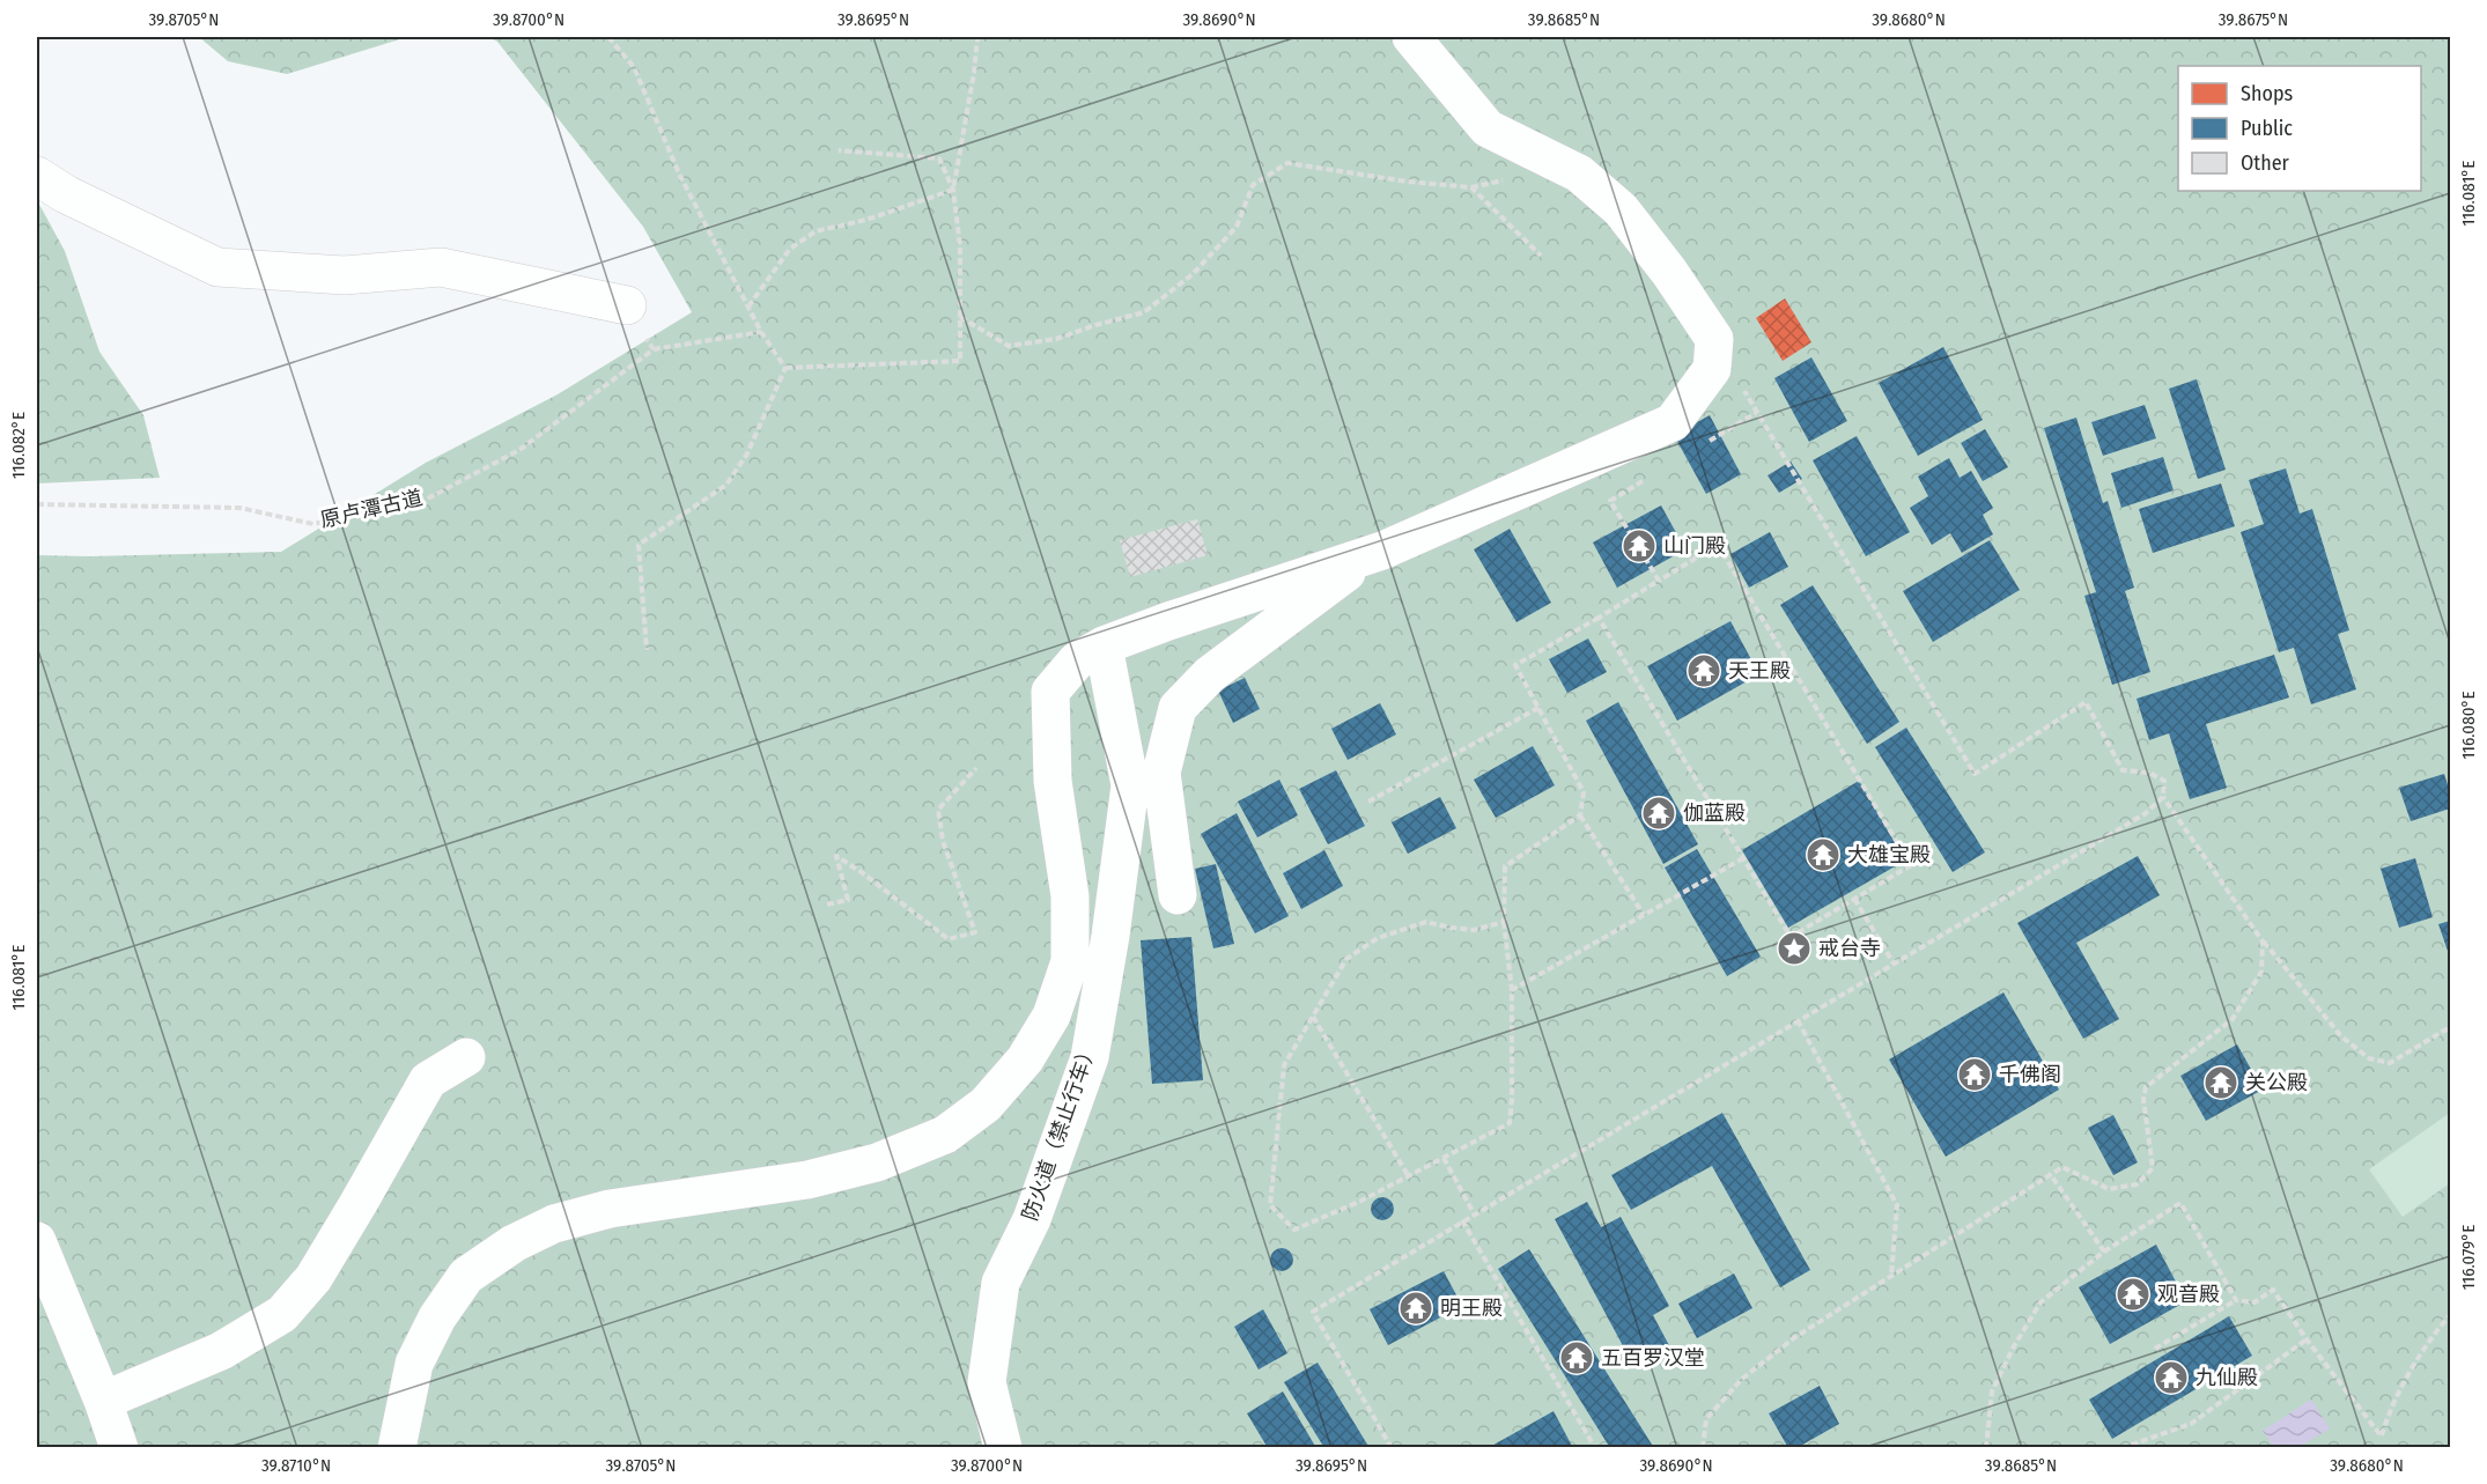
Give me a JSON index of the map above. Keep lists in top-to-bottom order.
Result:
{
  "streets": {
    "street": ["防火道（禁止行车）"],
    "path": ["原卢潭古道"]
  },
  "places": {
    "temple": [
      "山门殿",
      "天王殿",
      "伽蓝殿",
      "大雄宝殿",
      "千佛阁",
      "关公殿",
      "观音殿",
      "明王殿",
      "五百罗汉堂",
      "九仙殿"
    ],
    "place": ["戒台寺"]
  },
  "legend": ["Shops", "Public", "Other"],
  "coordinates": [
    "39.8705°N",
    "39.8700°N",
    "39.8695°N",
    "39.8690°N",
    "39.8685°N",
    "39.8680°N",
    "39.8675°N",
    "116.081°E",
    "116.082°E",
    "116.080°E",
    "116.079°E",
    "39.8710°N"
  ]
}
